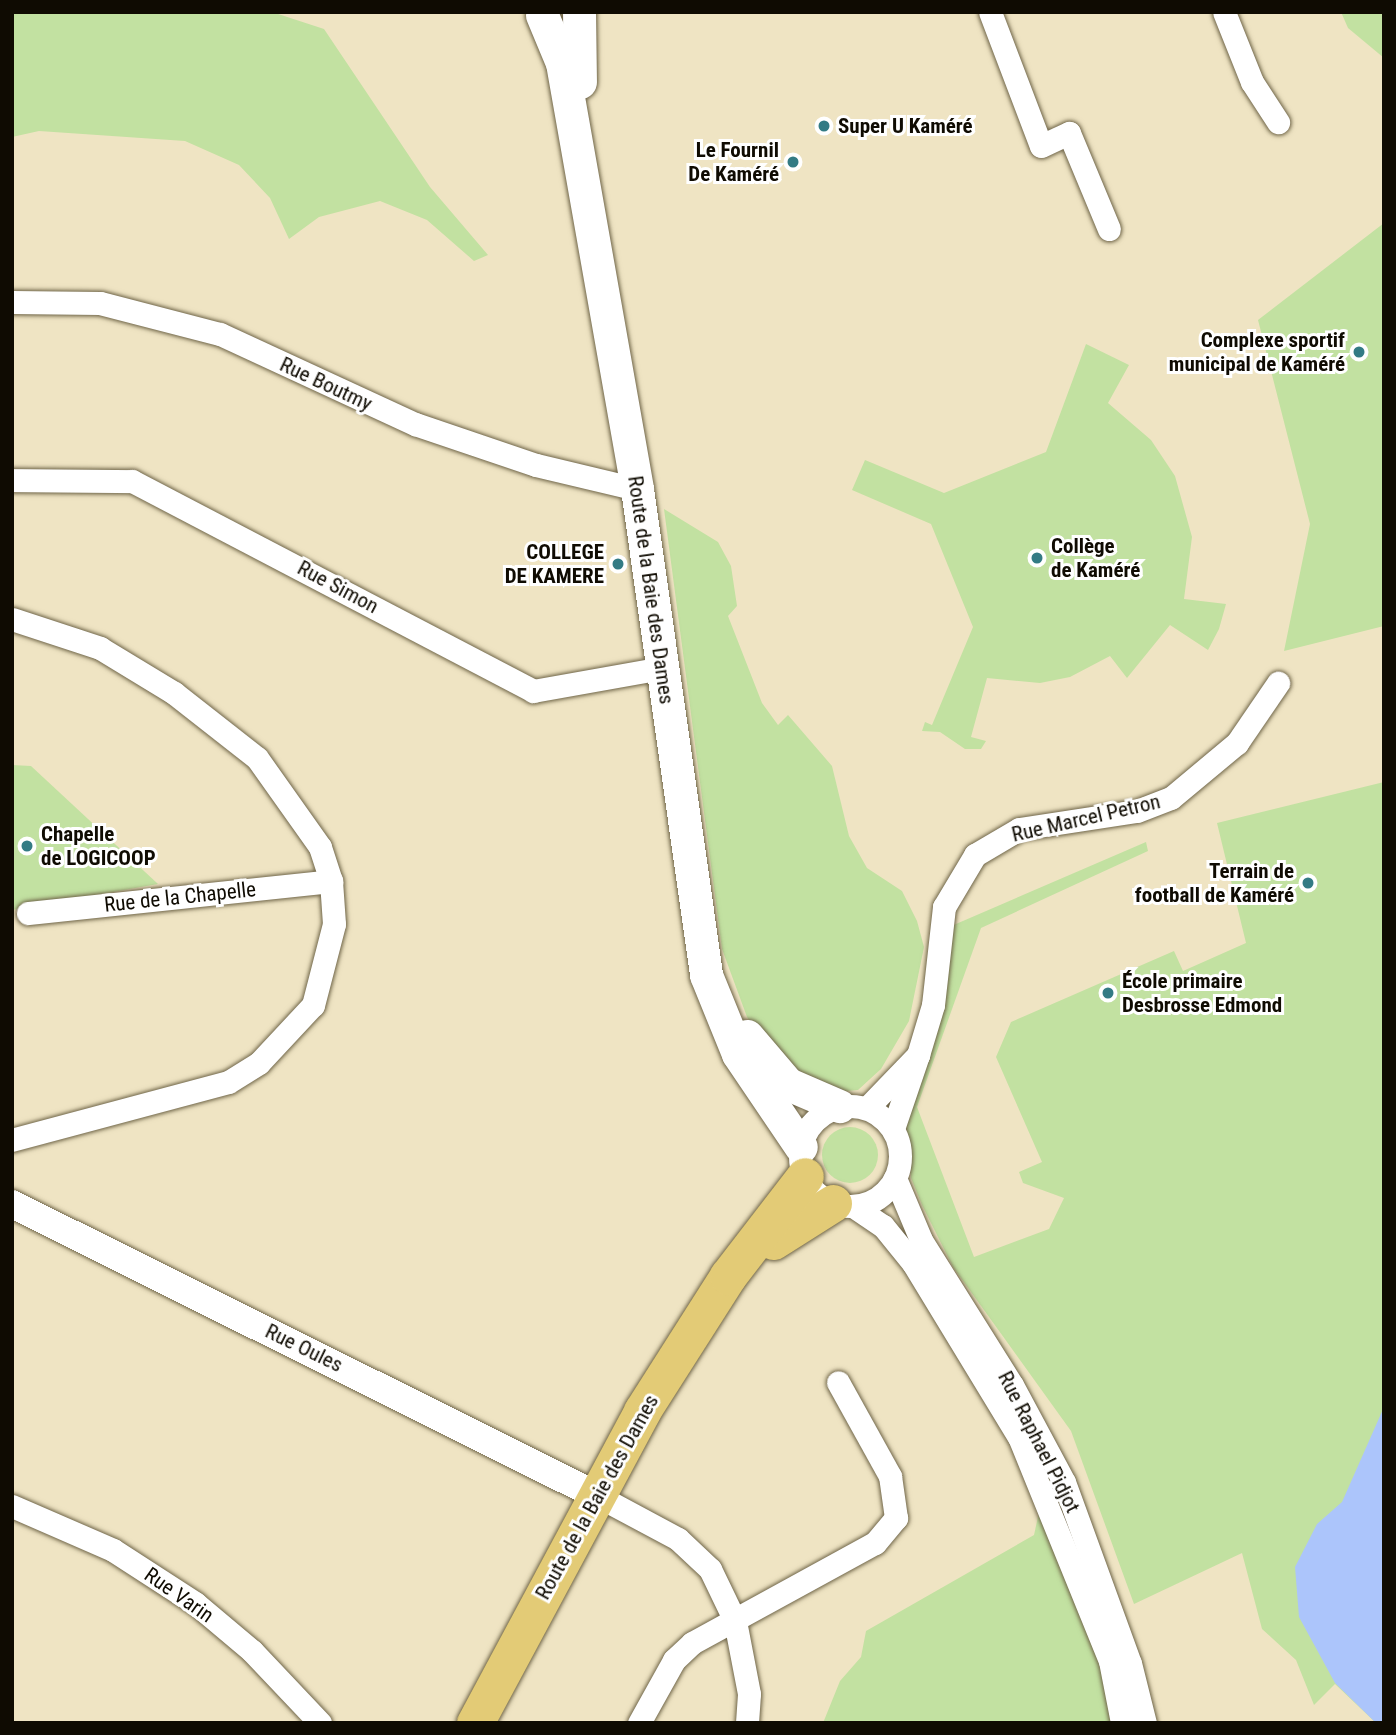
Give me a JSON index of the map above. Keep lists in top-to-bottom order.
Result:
{
  "streets": {
    "main road": ["Route de la Baie des Dames"],
    "street": [
      "Rue Boutmy",
      "Rue Simon",
      "Rue Marcel Petron",
      "Rue de la Chapelle",
      "Rue Oules",
      "Rue Raphael Pidjot",
      "Rue Varin"
    ]
  },
  "crossings": [
    ["Rue Boutmy", "Route de la Baie des Dames"],
    ["Rue Simon", "Route de la Baie des Dames"],
    ["Route de la Baie des Dames", "Rue Marcel Petron"],
    ["Route de la Baie des Dames", "Rue Oules"],
    ["Route de la Baie des Dames", "Rue Raphael Pidjot"],
    ["Rue Marcel Petron", "Rue Raphael Pidjot"]
  ],
  "places": [
    "Super U Kaméré",
    "Le Fournil De Kaméré",
    "Complexe sportif municipal de Kaméré",
    "Collège de Kaméré",
    "COLLEGE DE KAMERE",
    "Chapelle de LOGICOOP",
    "Terrain de football de Kaméré",
    "École primaire Desbrosse Edmond"
  ]
}
